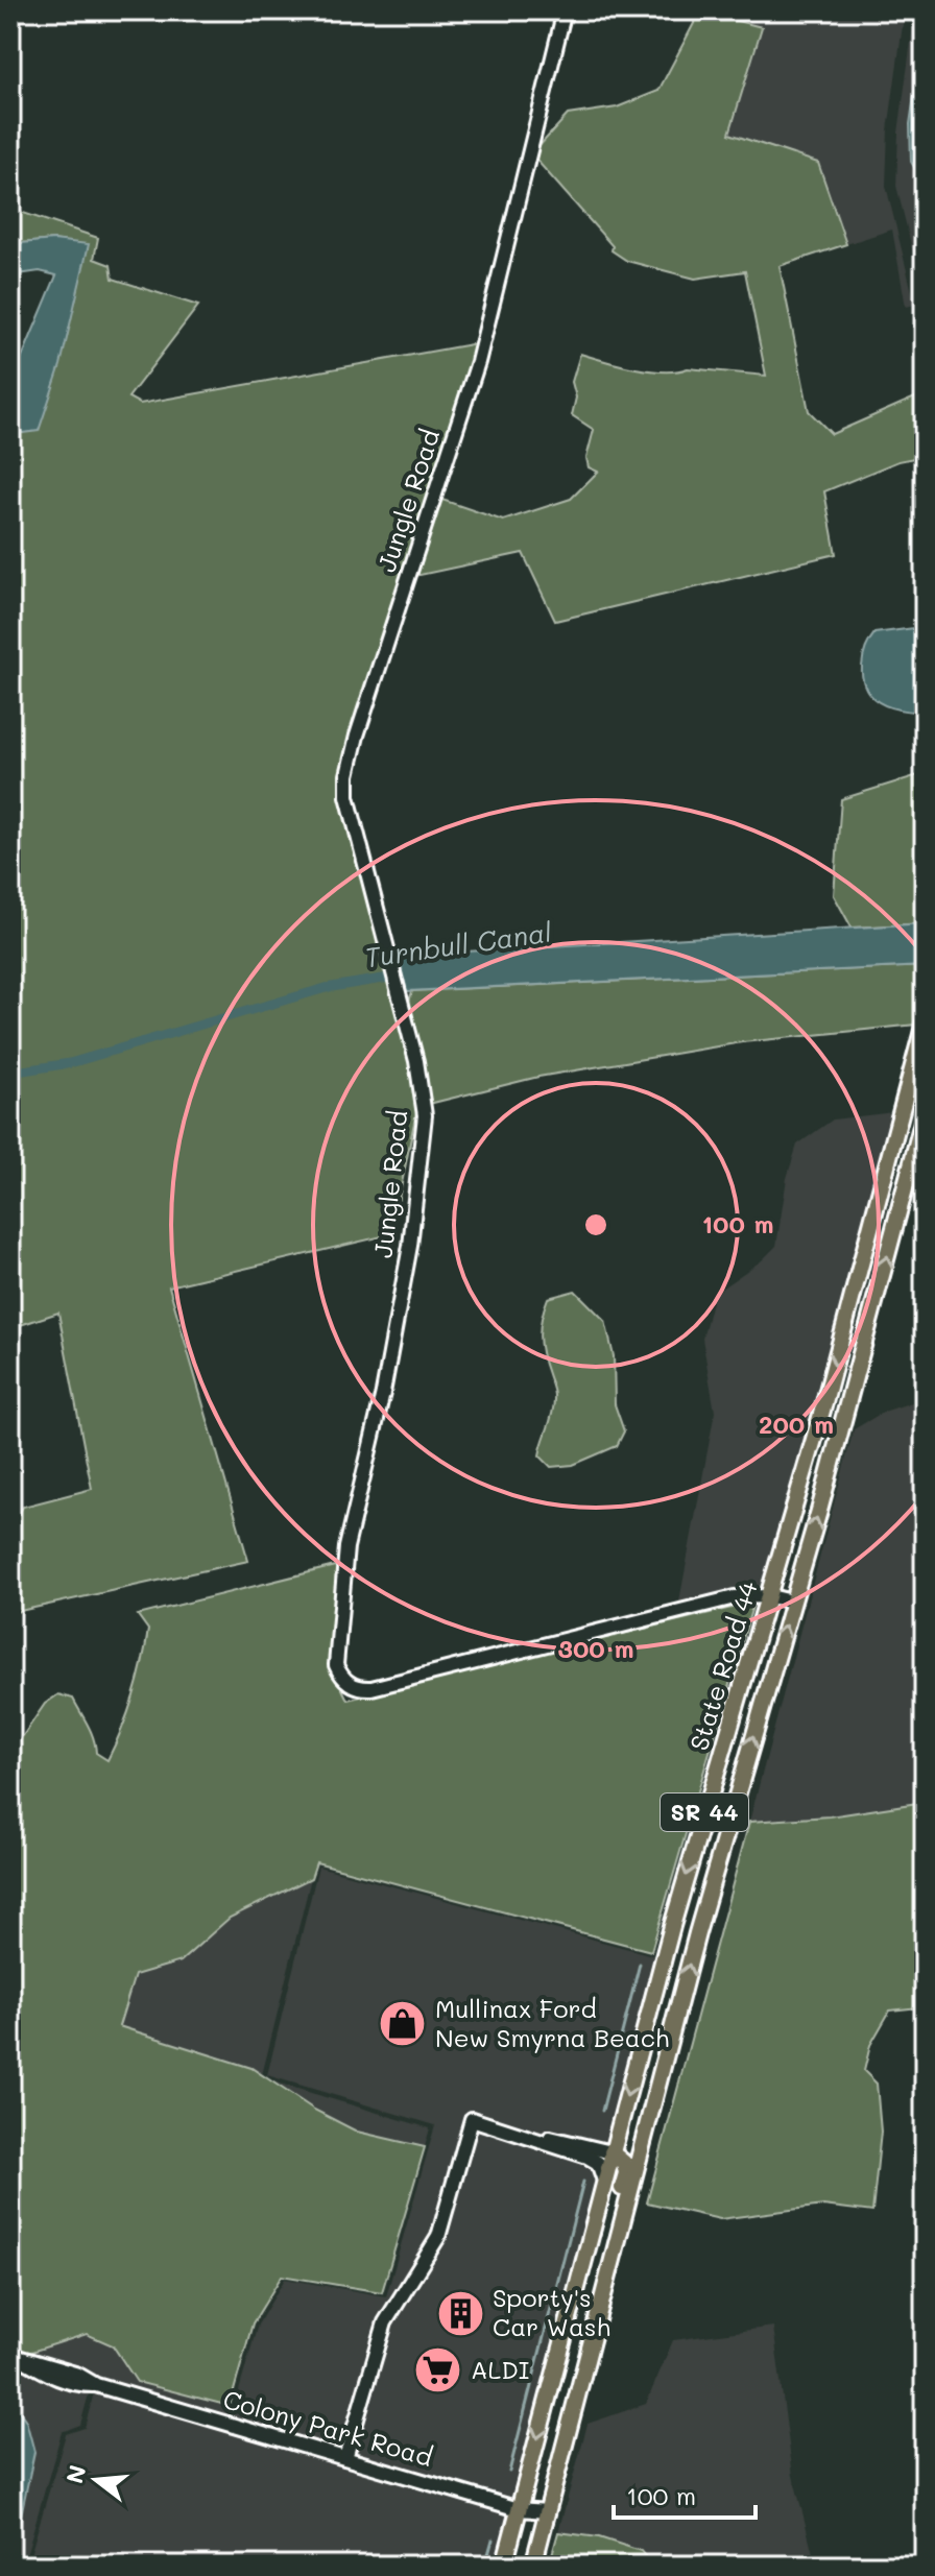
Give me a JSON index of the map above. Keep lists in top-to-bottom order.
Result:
{
  "streets": {
    "main road": ["State Road 44", "SR 44"],
    "street": ["Jungle Road", "Colony Park Road"]
  },
  "crossings": [
    ["Jungle Road", "State Road 44"],
    ["State Road 44", "Colony Park Road"]
  ],
  "water": ["Turnbull Canal"],
  "places": {
    "shop": ["Mullinax Ford New Smyrna Beach"],
    "building": ["Sporty's Car Wash"],
    "supermarket": ["ALDI"]
  },
  "scale_bar": "100 m",
  "north": "left",
  "rings": ["100 m", "200 m", "300 m"]
}
